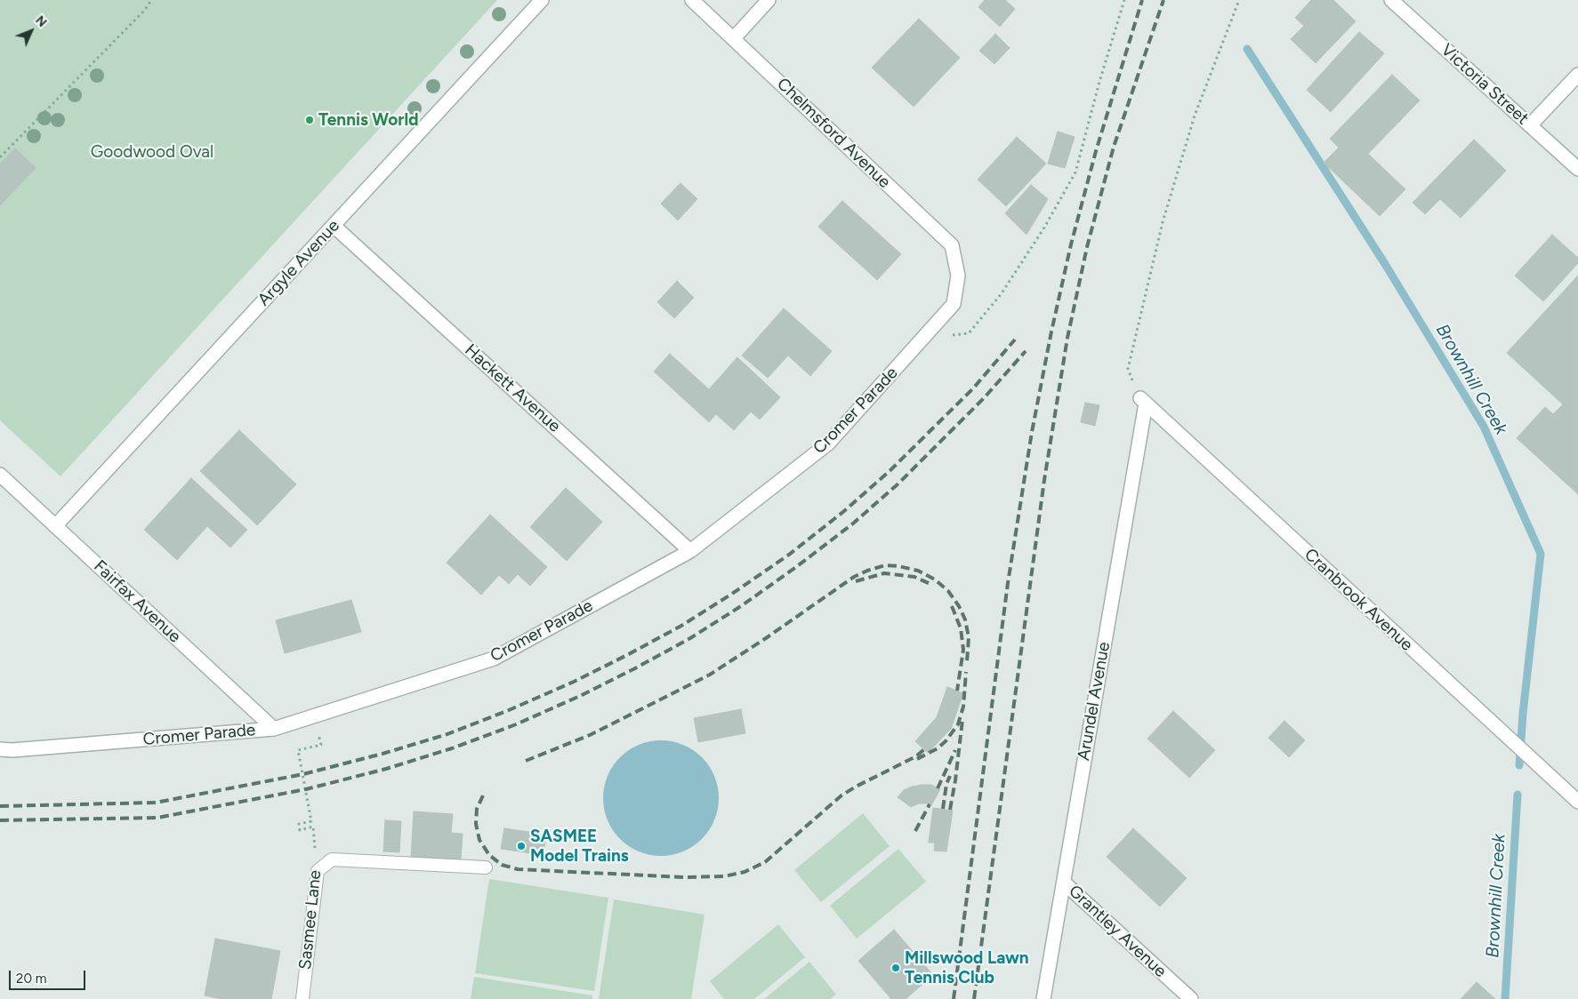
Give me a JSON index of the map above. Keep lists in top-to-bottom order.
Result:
{
  "streets": {
    "street": [
      "Victoria Street",
      "Chelmsford Avenue",
      "Argyle Avenue",
      "Hackett Avenue",
      "Cromer Parade",
      "Cranbrook Avenue",
      "Fairfax Avenue",
      "Arundel Avenue",
      "Grantley Avenue"
    ],
    "lane": ["Sasmee Lane"]
  },
  "crossings": [
    ["Chelmsford Avenue", "Cromer Parade"],
    ["Argyle Avenue", "Hackett Avenue"],
    ["Argyle Avenue", "Fairfax Avenue"],
    ["Hackett Avenue", "Cromer Parade"],
    ["Cromer Parade", "Fairfax Avenue"],
    ["Cromer Parade", "Sasmee Lane"],
    ["Cranbrook Avenue", "Arundel Avenue"],
    ["Arundel Avenue", "Grantley Avenue"]
  ],
  "water": ["Brownhill Creek"],
  "parks": ["Goodwood Oval"],
  "places": ["Tennis World", "SASMEE Model Trains", "Millswood Lawn Tennis Club"],
  "scale_bar": "20 m",
  "north": "top right"
}
